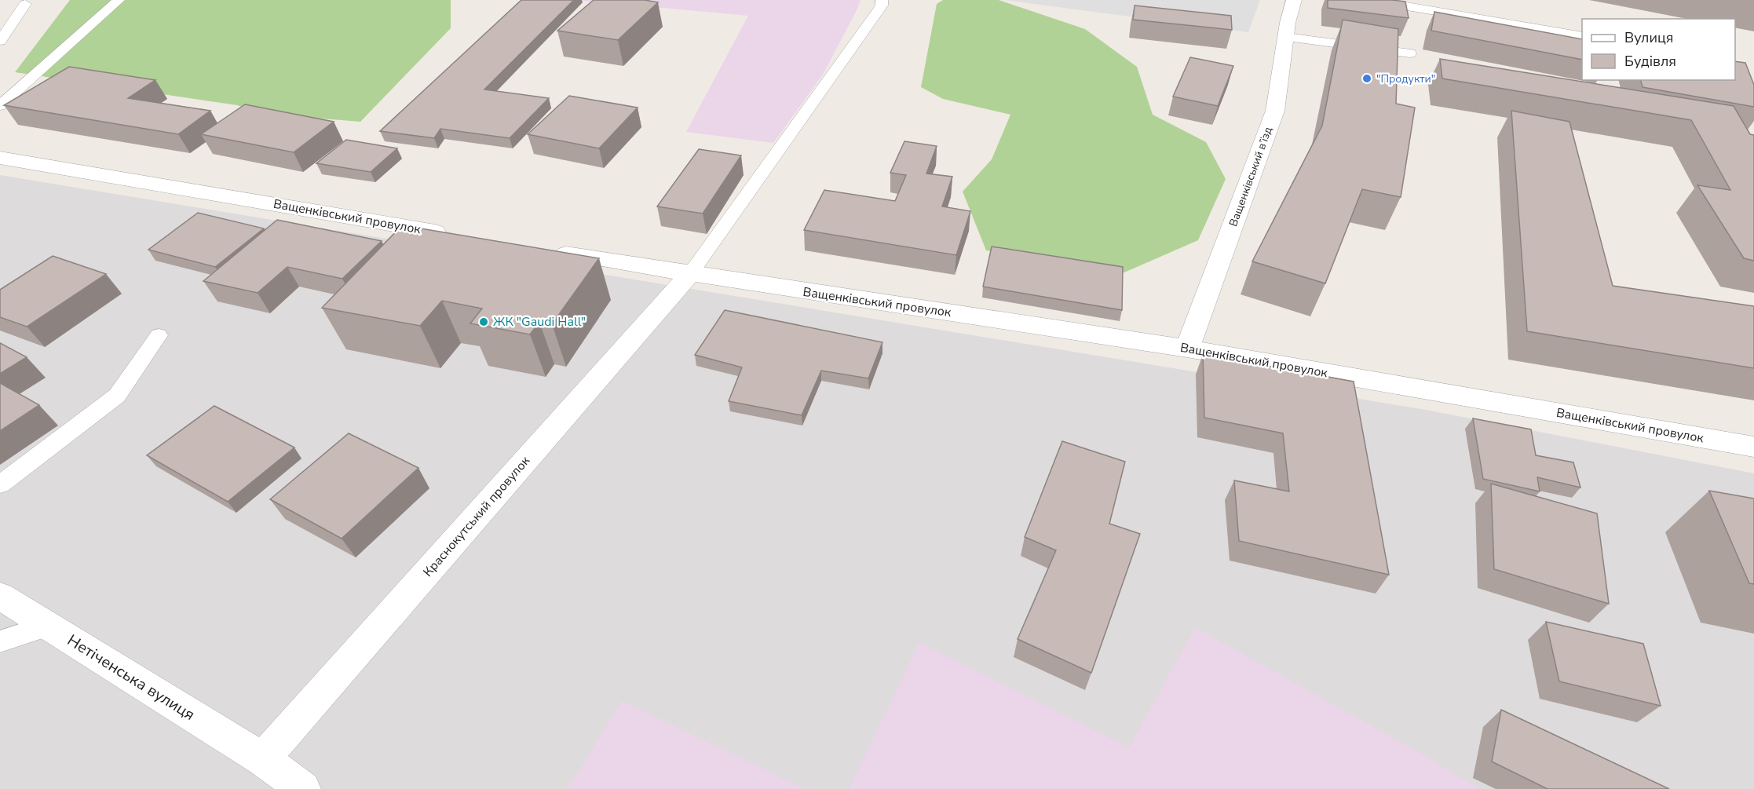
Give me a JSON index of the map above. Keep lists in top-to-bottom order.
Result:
{
  "streets": {
    "street": [
      "Ващенківський в’їзд",
      "Ващенківський провулок",
      "Краснокутський провулок",
      "Нетіченська вулиця"
    ]
  },
  "crossings": [
    ["Ващенківський в’їзд", "Ващенківський провулок"],
    ["Ващенківський провулок", "Краснокутський провулок"],
    ["Краснокутський провулок", "Нетіченська вулиця"]
  ],
  "places": ["\"Продукти\"", "ЖК \"Gaudi Hall\""],
  "legend": ["Вулиця", "Будівля"]
}
